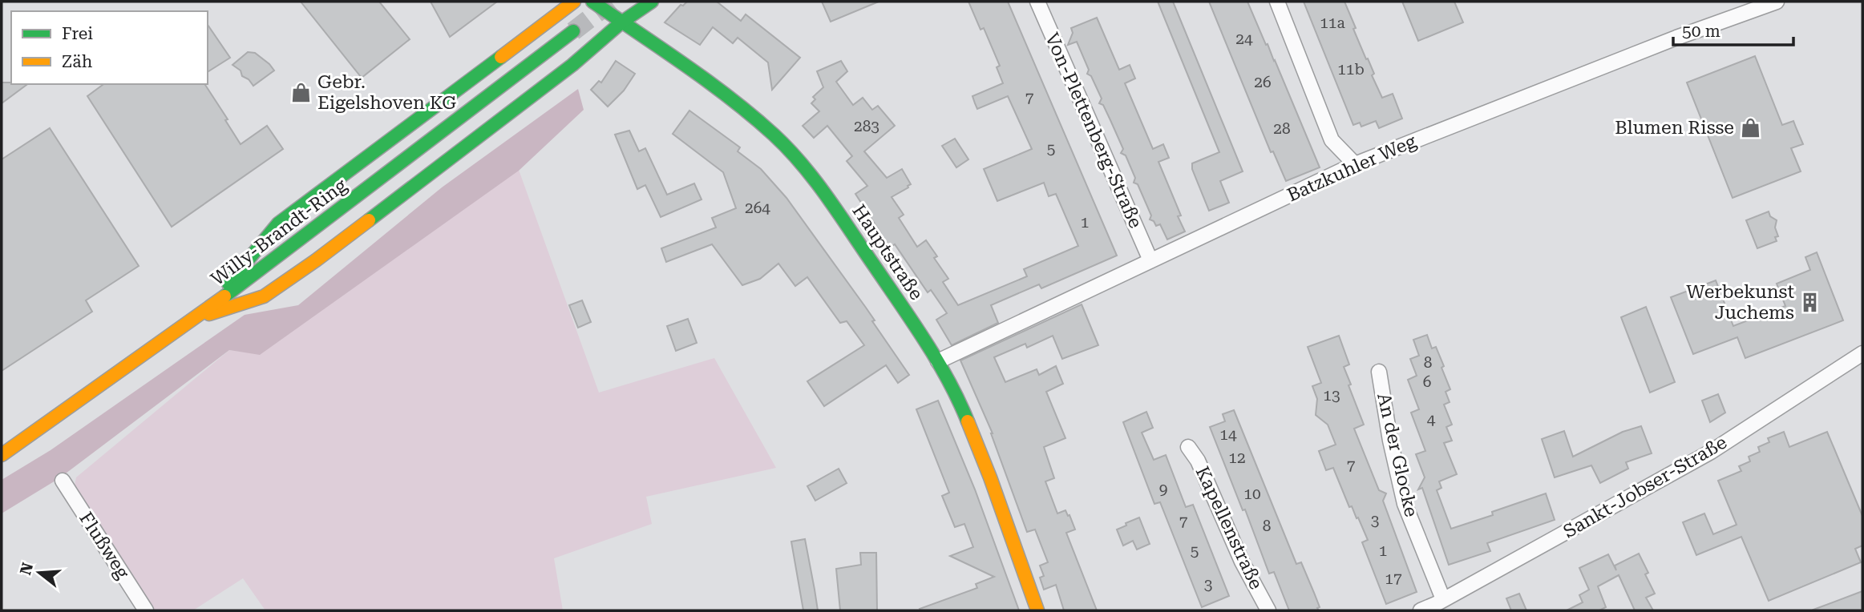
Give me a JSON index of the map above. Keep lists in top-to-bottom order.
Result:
{
  "streets": {
    "main road": ["Willy-Brandt-Ring", "Hauptstraße"],
    "street": [
      "Von-Plettenberg-Straße",
      "Batzkuhler Weg",
      "An der Glocke",
      "Sankt-Jobser-Straße",
      "Kapellenstraße",
      "Flußweg"
    ]
  },
  "crossings": [
    ["Von-Plettenberg-Straße", "Batzkuhler Weg"],
    ["Batzkuhler Weg", "Hauptstraße"],
    ["An der Glocke", "Sankt-Jobser-Straße"]
  ],
  "places": {
    "shop": ["Gebr. Eigelshoven KG", "Blumen Risse"],
    "building": ["Werbekunst Juchems"]
  },
  "house_numbers": [
    "11a",
    "24",
    "11b",
    "26",
    "7",
    "283",
    "28",
    "5",
    "264",
    "1",
    "8",
    "6",
    "13",
    "4",
    "14",
    "12",
    "7",
    "9",
    "10",
    "3",
    "7",
    "8",
    "5",
    "1",
    "17",
    "3"
  ],
  "legend": ["Frei", "Zäh"],
  "scale_bar": "50 m",
  "north": "left"
}
